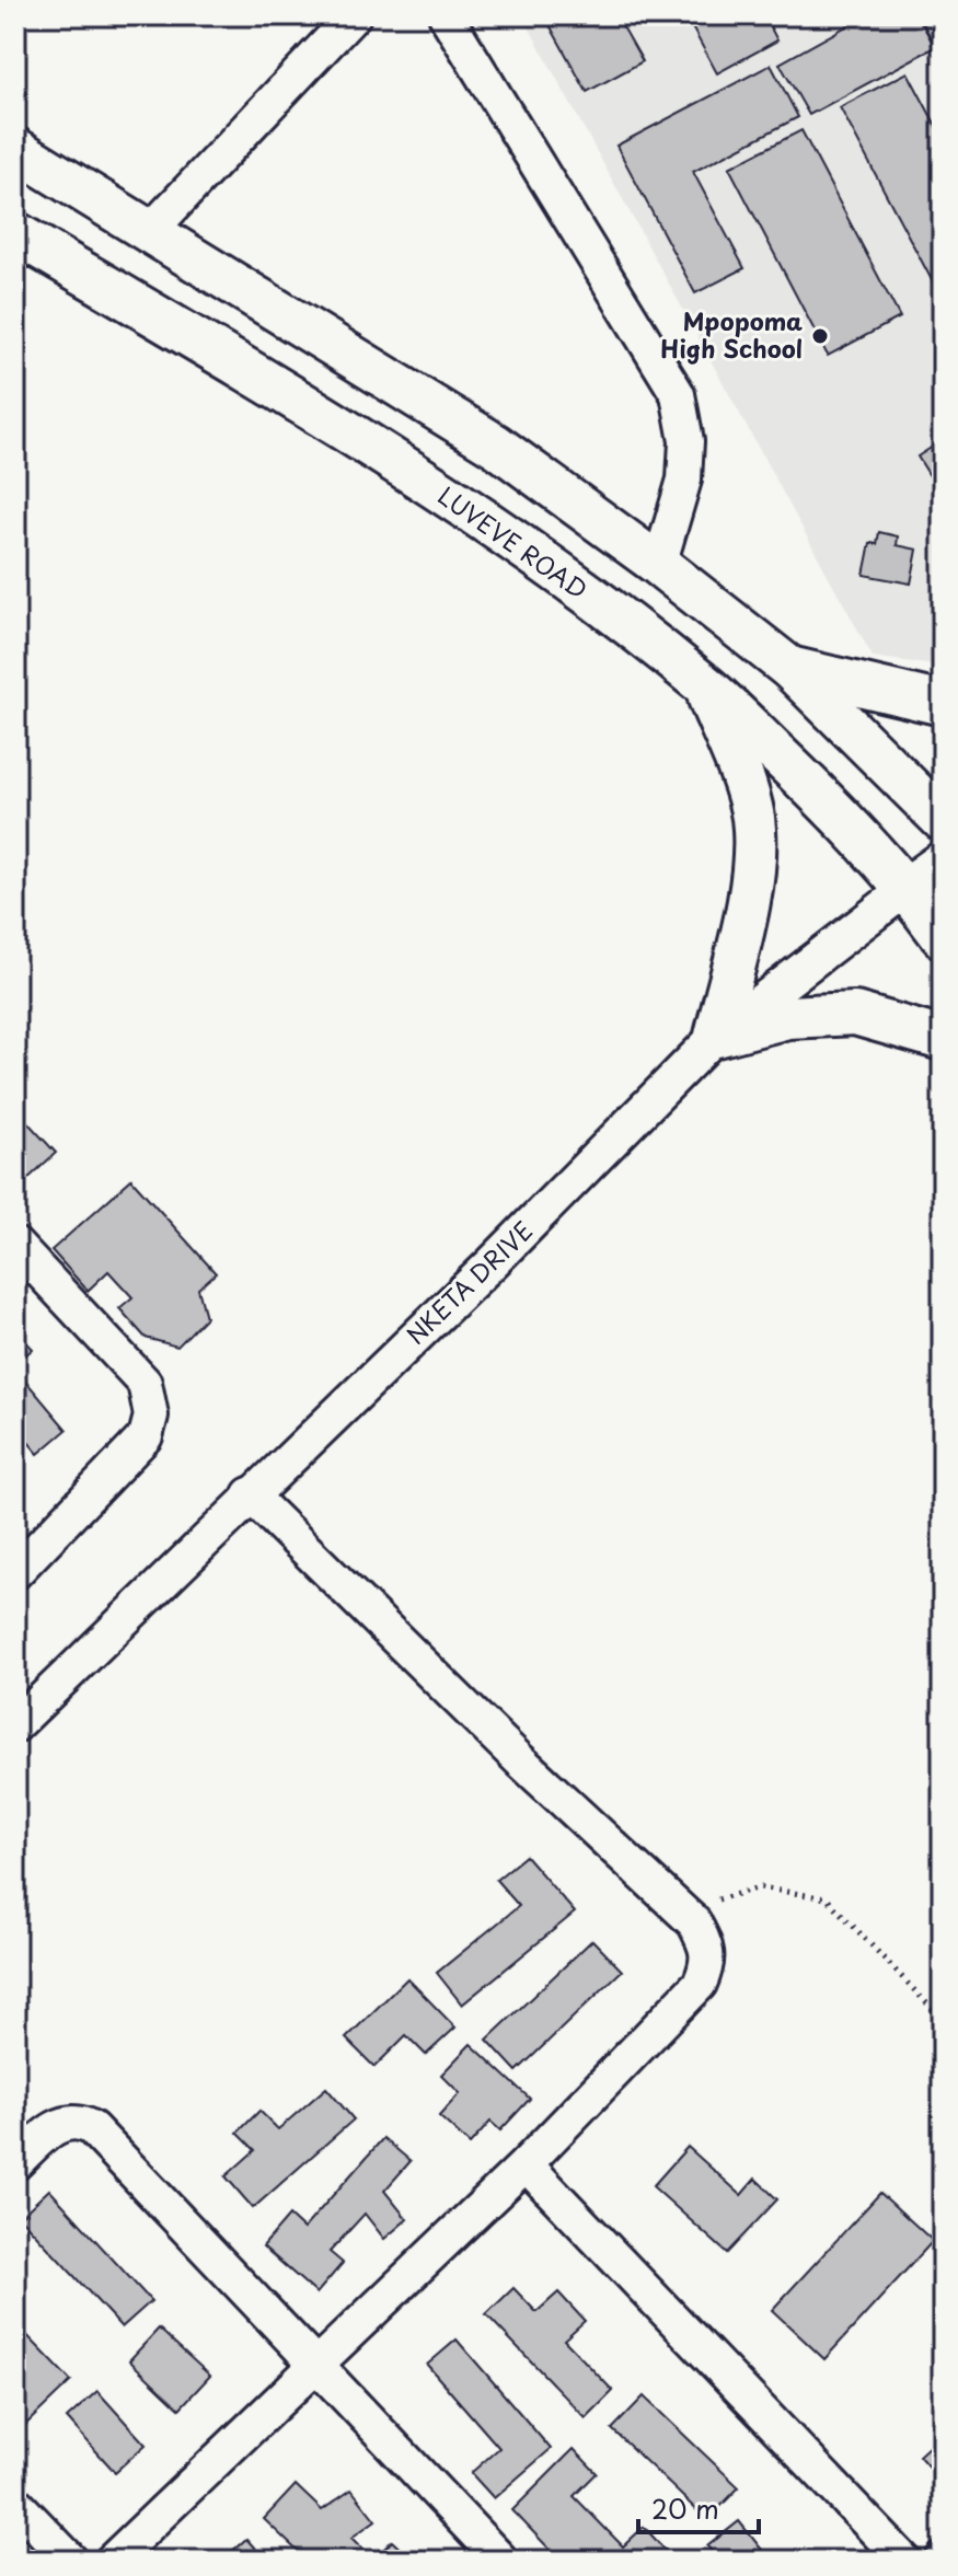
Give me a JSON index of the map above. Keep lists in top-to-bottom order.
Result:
{
  "streets": {
    "street": ["LUVEVE ROAD", "NKETA DRIVE"]
  },
  "crossings": [
    ["LUVEVE ROAD", "NKETA DRIVE"]
  ],
  "places": ["Mpopoma High School"],
  "scale_bar": "20 m"
}
